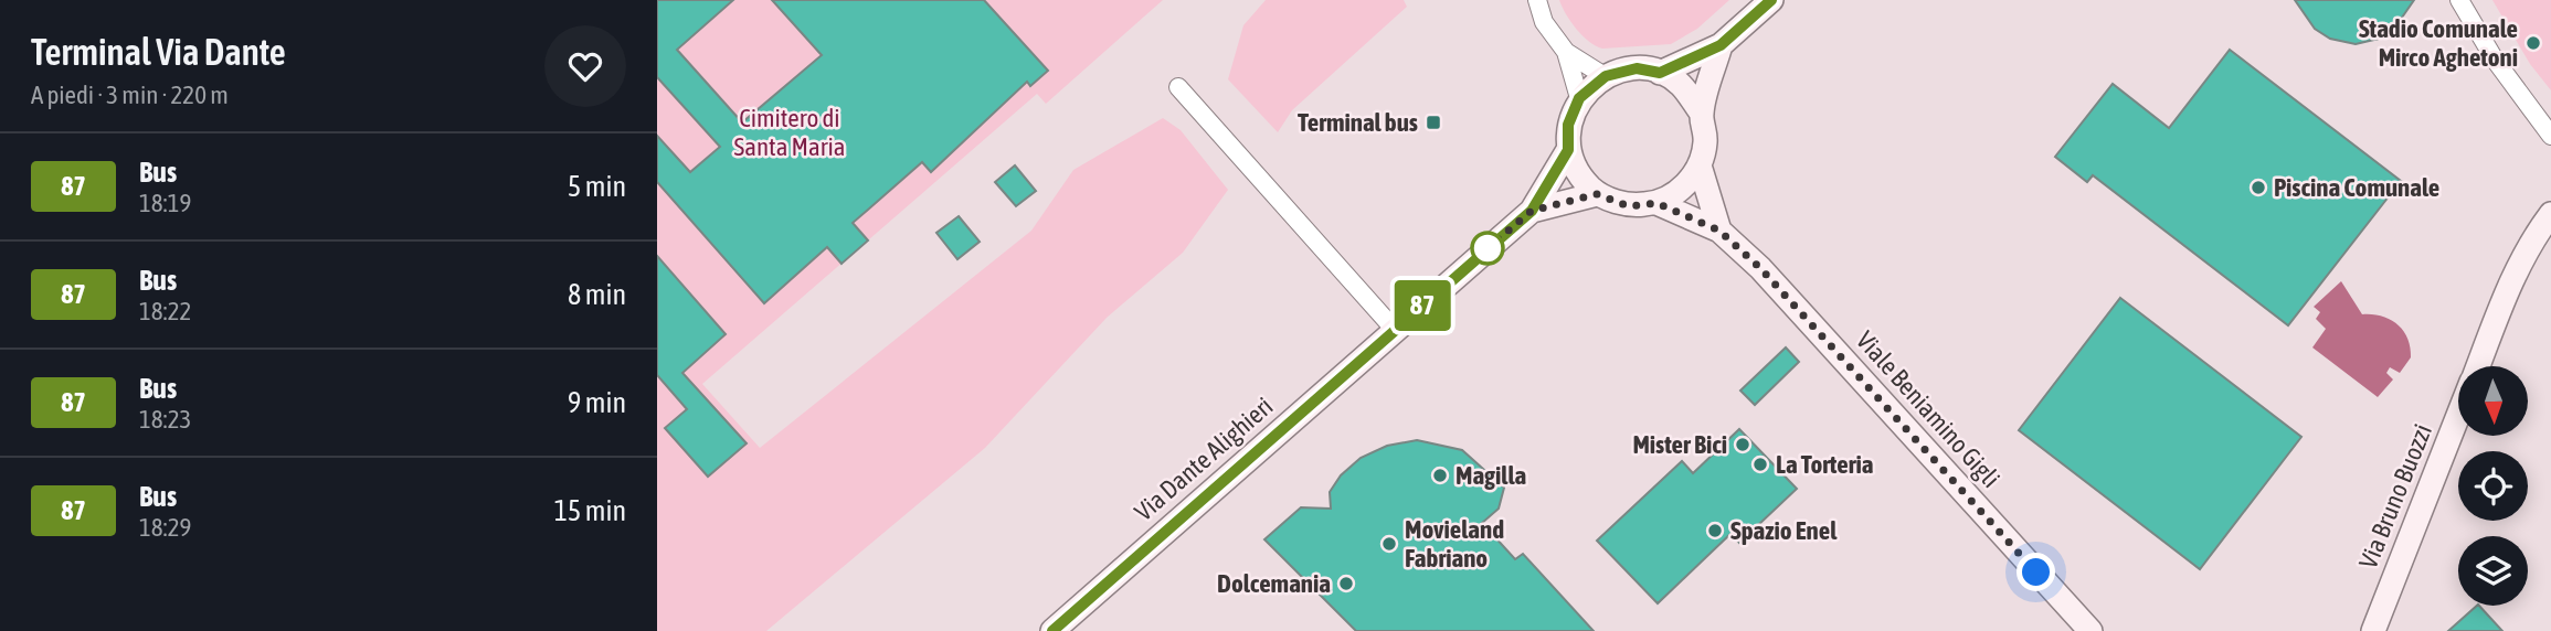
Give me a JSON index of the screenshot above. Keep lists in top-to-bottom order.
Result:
{
  "streets": {
    "main road": ["Viale Beniamino Gigli", "Via Dante Alighieri", "Via Bruno Buozzi"]
  },
  "crossings": [
    ["Viale Beniamino Gigli", "Via Dante Alighieri"]
  ],
  "parks": ["Cimitero di Santa Maria"],
  "places": {
    "other": [
      "Stadio Comunale Mirco Aghetoni",
      "Piscina Comunale",
      "Mister Bici",
      "La Torteria",
      "Magilla",
      "Spazio Enel",
      "Movieland Fabriano",
      "Dolcemania"
    ],
    "transit": ["Terminal bus"]
  },
  "lines": ["bus line 87"],
  "north": "bottom",
  "page": {
    "heading": ["Terminal Via Dante", "A piedi · 3 min · 220 m"],
    "on_map": "87",
    "list": [
      {
        "mark": "87",
        "name": "Bus",
        "note": "18:19",
        "value": "5 min"
      },
      {
        "mark": "87",
        "name": "Bus",
        "note": "18:22",
        "value": "8 min"
      },
      {
        "mark": "87",
        "name": "Bus",
        "note": "18:23",
        "value": "9 min"
      },
      {
        "mark": "87",
        "name": "Bus",
        "note": "18:29",
        "value": "15 min"
      }
    ]
  }
}
